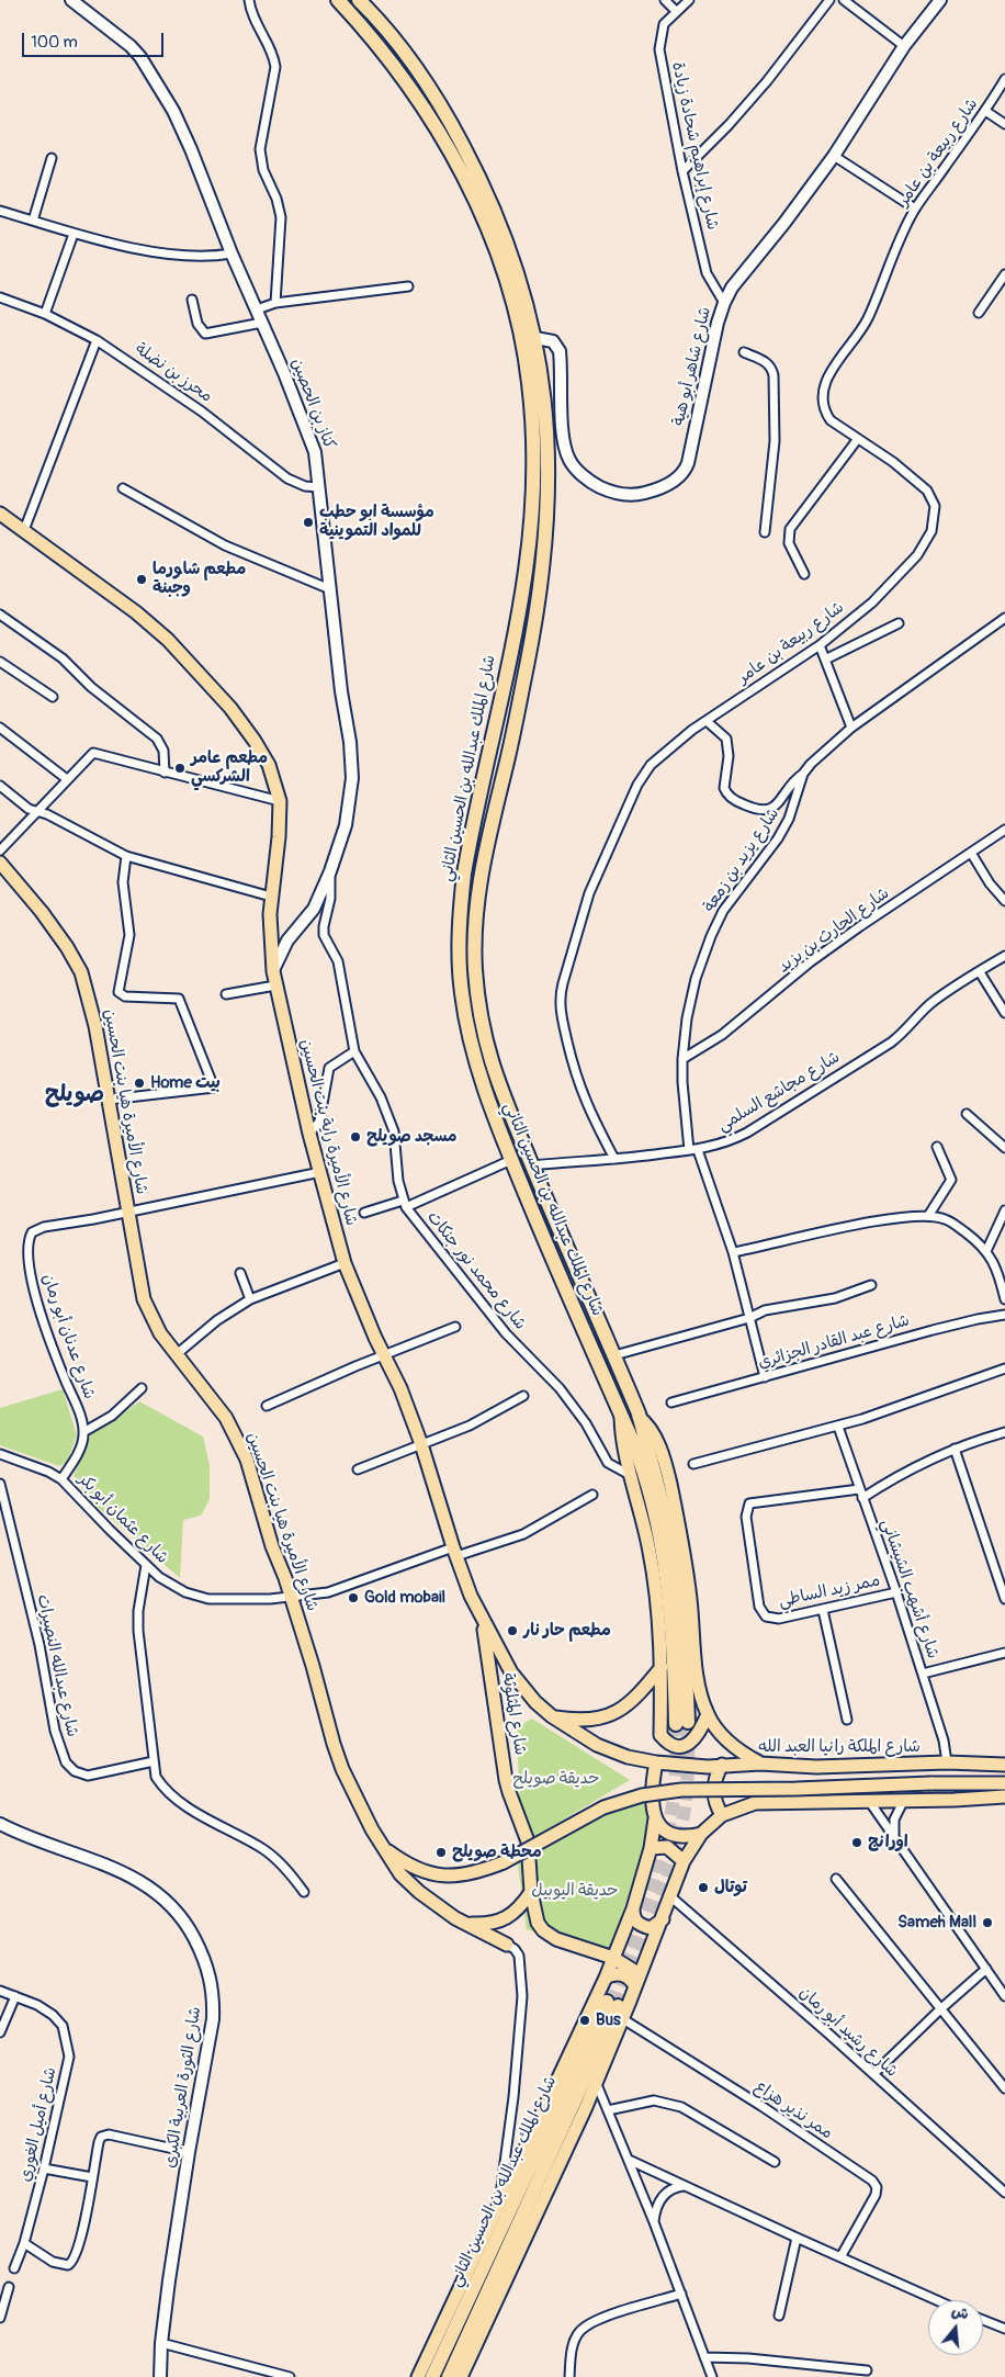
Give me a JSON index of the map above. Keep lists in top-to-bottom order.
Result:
{
  "streets": {
    "highway": ["شارع الملك عبدالله بن الحسين الثاني"],
    "main road": [
      "شارع الأميرة هيا بنت الحسين",
      "شارع الأميرة راية بنت الحسين",
      "شارع المثلوثة",
      "شارع الملكة رانيا العبد الله"
    ],
    "street": [
      "شارع إبراهيم شحادة زيادة",
      "شارع ربيعة بن عامر",
      "شارع شاهر أبو هية",
      "محرز بن نضلة",
      "كناز بن الحصين",
      "شارع يزيد بن زمعة",
      "شارع الحارث بن يزيد",
      "شارع مجاشع السلمي",
      "شارع محمد نور جنكات",
      "شارع عدنان أبو رمان",
      "شارع عبد القادر الجزائري",
      "شارع عثمان أبو بكر",
      "شارع أشهب الشيشاني",
      "ممر زيد الساطي",
      "شارع عبدالله النصيرات",
      "شارع رشيد أبو رمان",
      "شارع الثورة العربية الكبرى",
      "ممر نذير هزاع",
      "شارع أميل الغوري"
    ]
  },
  "crossings": [
    ["شارع إبراهيم شحادة زيادة", "شارع شاهر أبو هية"],
    ["شارع ربيعة بن عامر", "شارع مجاشع السلمي"],
    ["شارع شاهر أبو هية", "شارع الملك عبدالله بن الحسين الثاني"],
    ["محرز بن نضلة", "كناز بن الحصين"],
    ["كناز بن الحصين", "شارع الأميرة راية بنت الحسين"],
    ["كناز بن الحصين", "شارع محمد نور جنكات"],
    ["شارع الملك عبدالله بن الحسين الثاني", "شارع مجاشع السلمي"],
    ["شارع الملك عبدالله بن الحسين الثاني", "ممر نذير هزاع"],
    ["شارع يزيد بن زمعة", "شارع الحارث بن يزيد"],
    ["شارع يزيد بن زمعة", "شارع مجاشع السلمي"],
    ["شارع يزيد بن زمعة", "شارع عبد القادر الجزائري"],
    ["شارع الأميرة هيا بنت الحسين", "شارع عدنان أبو رمان"],
    ["شارع الأميرة هيا بنت الحسين", "شارع عثمان أبو بكر"],
    ["شارع الأميرة راية بنت الحسين", "شارع عدنان أبو رمان"],
    ["شارع الأميرة راية بنت الحسين", "شارع عثمان أبو بكر"],
    ["شارع الأميرة راية بنت الحسين", "شارع المثلوثة"],
    ["شارع الأميرة راية بنت الحسين", "شارع الملكة رانيا العبد الله"],
    ["شارع أشهب الشيشاني", "ممر زيد الساطي"],
    ["شارع أشهب الشيشاني", "شارع الملكة رانيا العبد الله"]
  ],
  "districts": ["صويلح"],
  "parks": ["حديقة صويلح", "حديقة اليوبيل"],
  "places": [
    "مؤسسة ابو حطب للمواد التموينية",
    "مطعم شاورما وجبنة",
    "مطعم عامر الشركسي",
    "Home بيت",
    "مسجد صويلح",
    "Gold mobail",
    "مطعم حار نار",
    "اورانج",
    "محطة صويلح",
    "توتال",
    "Sameh Mall",
    "Bus"
  ],
  "scale_bar": "100 m",
  "north": "top"
}
